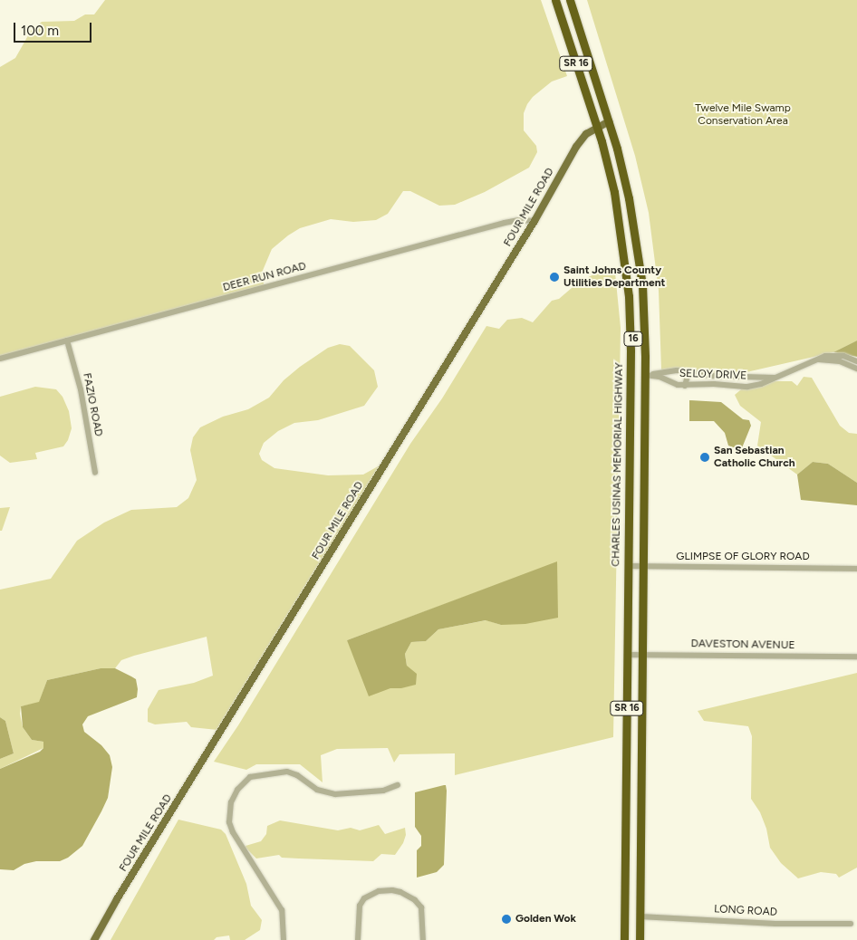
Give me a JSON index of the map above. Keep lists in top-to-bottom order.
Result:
{
  "streets": {
    "highway": ["SR 16", "16", "CHARLES USINAS MEMORIAL HIGHWAY"],
    "main road": ["FOUR MILE ROAD"],
    "street": [
      "DEER RUN ROAD",
      "SELOY DRIVE",
      "FAZIO ROAD",
      "GLIMPSE OF GLORY ROAD",
      "DAVESTON AVENUE",
      "LONG ROAD"
    ]
  },
  "crossings": [
    ["SR 16", "FOUR MILE ROAD"],
    ["SR 16", "16"],
    ["SR 16", "SELOY DRIVE"],
    ["SR 16", "GLIMPSE OF GLORY ROAD"],
    ["SR 16", "DAVESTON AVENUE"],
    ["SR 16", "LONG ROAD"],
    ["FOUR MILE ROAD", "DEER RUN ROAD"],
    ["FOUR MILE ROAD", "CHARLES USINAS MEMORIAL HIGHWAY"],
    ["DEER RUN ROAD", "FAZIO ROAD"],
    ["16", "SELOY DRIVE"],
    ["16", "CHARLES USINAS MEMORIAL HIGHWAY"],
    ["CHARLES USINAS MEMORIAL HIGHWAY", "GLIMPSE OF GLORY ROAD"],
    ["CHARLES USINAS MEMORIAL HIGHWAY", "DAVESTON AVENUE"]
  ],
  "parks": ["Twelve Mile Swamp Conservation Area"],
  "places": ["Saint Johns County Utilities Department", "San Sebastian Catholic Church", "Golden Wok"],
  "scale_bar": "100 m"
}
